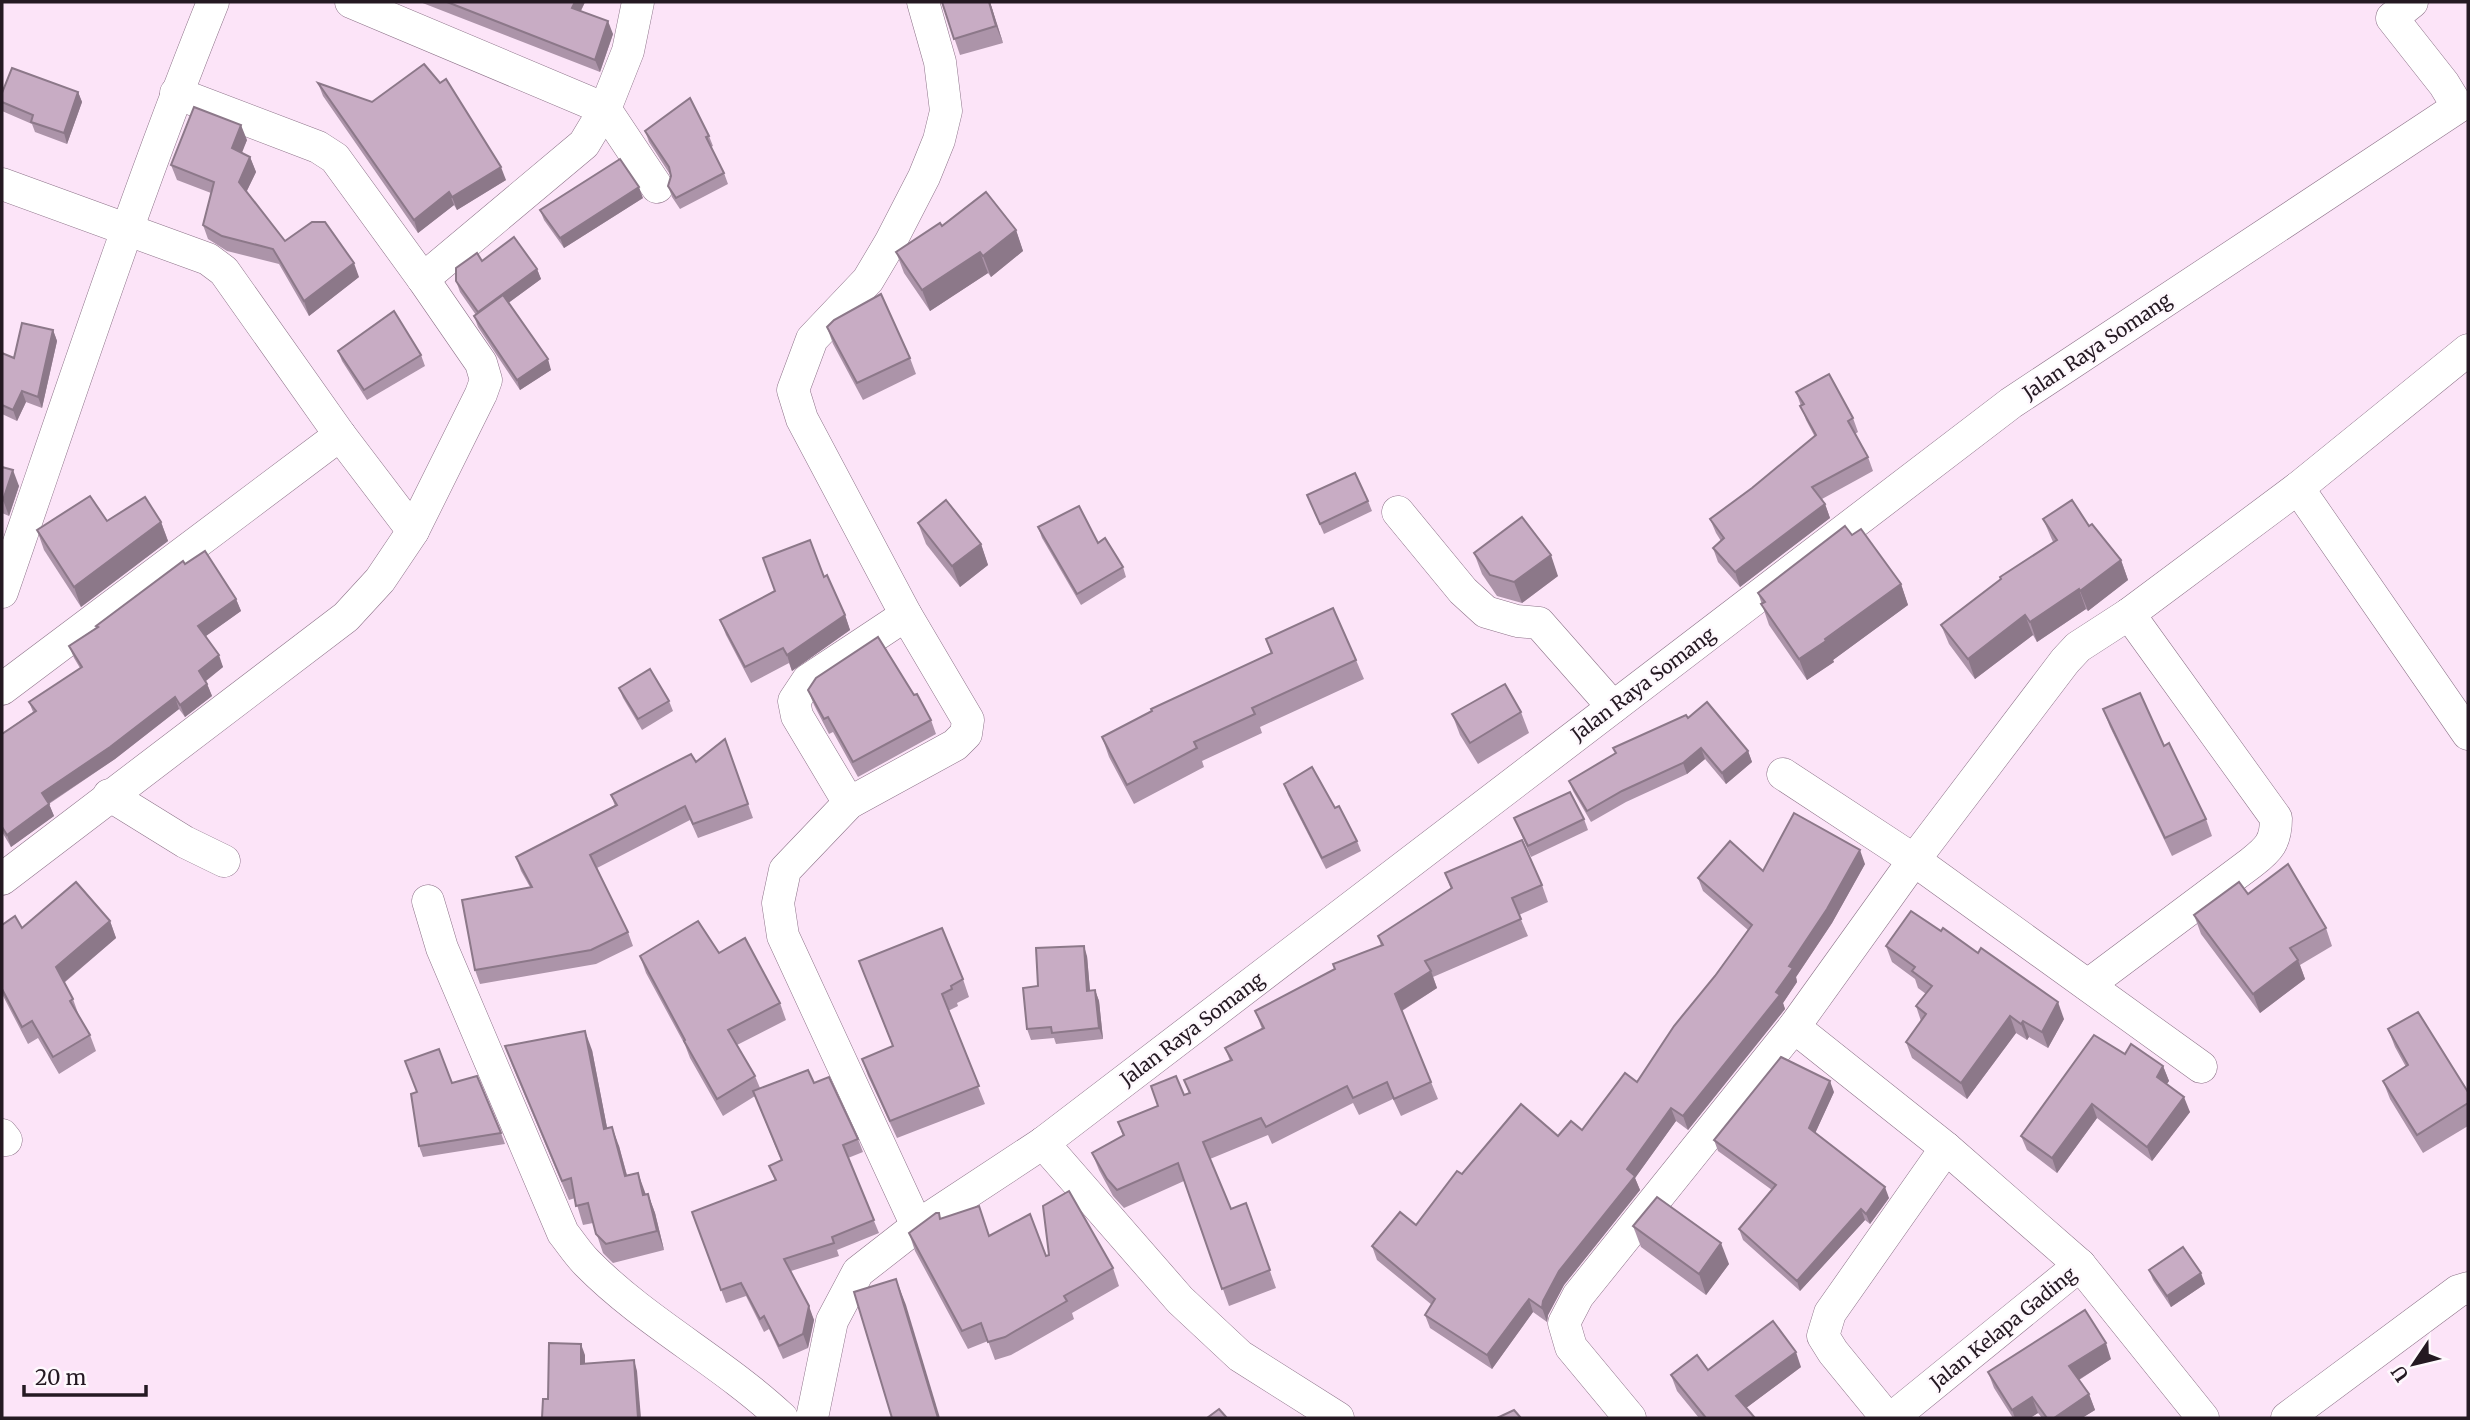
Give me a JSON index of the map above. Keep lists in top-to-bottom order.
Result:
{
  "streets": {
    "street": ["Jalan Raya Somang", "Jalan Kelapa Gading"]
  },
  "scale_bar": "20 m",
  "north": "bottom left"
}
